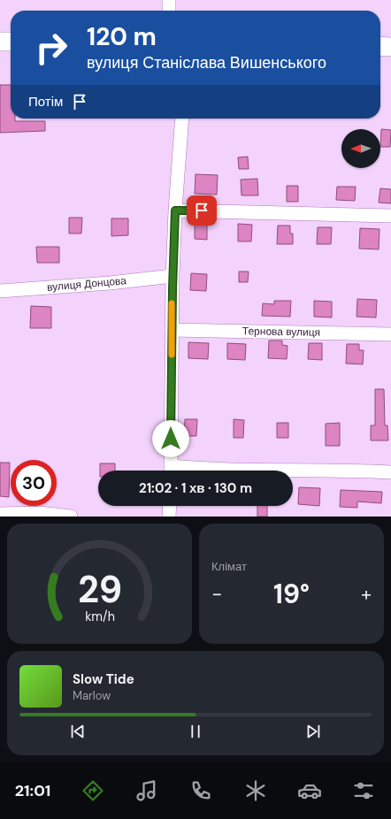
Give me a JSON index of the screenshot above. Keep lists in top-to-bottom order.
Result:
{
  "streets": {
    "street": ["вулиця Донцова", "Тернова вулиця"]
  },
  "north": "left",
  "page": {
    "turn": ["120 m", "вулиця Станіслава Вишенського"],
    "then": "Потім",
    "limit": "30",
    "trip": "21:02 · 1 хв · 130 m",
    "tile": "Клімат",
    "heat": ["−", "19°", "+"],
    "song": ["Slow Tide", "Marlow"],
    "tabs": "21:01",
    "gauge": ["29", "km/h"]
  }
}
